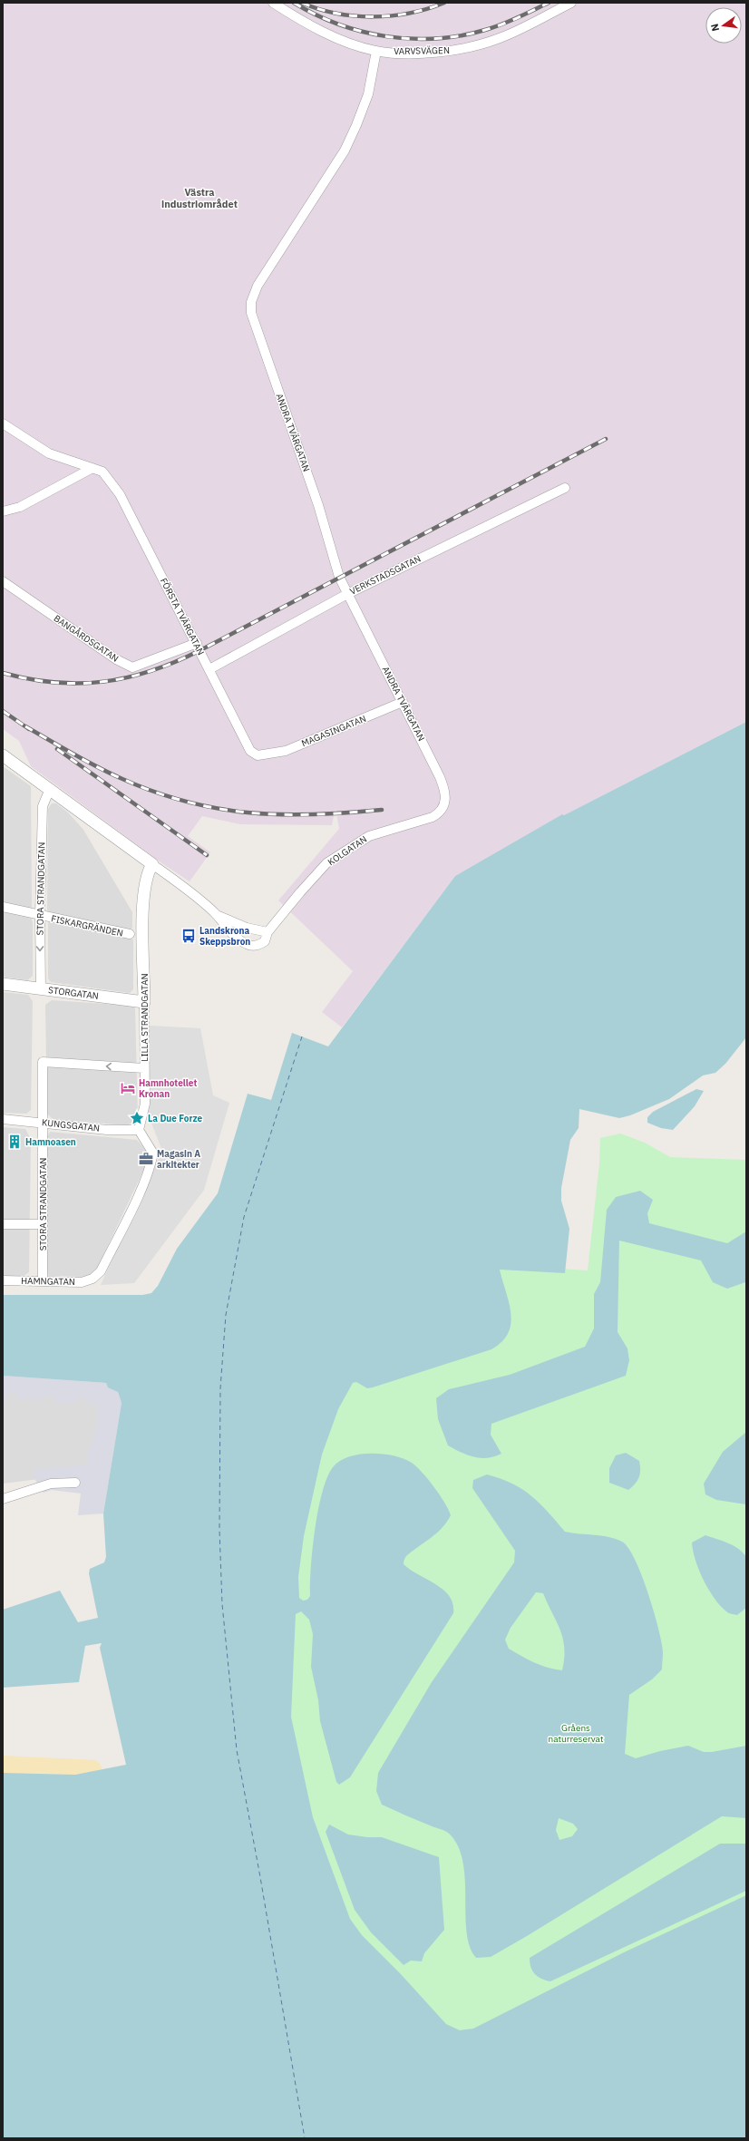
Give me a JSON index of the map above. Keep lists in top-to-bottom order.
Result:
{
  "streets": {
    "street": [
      "VARVSVÄGEN",
      "ANDRA TVÄRGATAN",
      "VERKSTADSGATAN",
      "FÖRSTA TVÄRGATAN",
      "BANGÅRDSGATAN",
      "MAGASINGATAN",
      "KOLGATAN",
      "STORA STRANDGATAN",
      "FISKARGRÄNDEN",
      "STORGATAN",
      "LILLA STRANDGATAN",
      "KUNGSGATAN",
      "HAMNGATAN"
    ]
  },
  "crossings": [
    ["VARVSVÄGEN", "ANDRA TVÄRGATAN"],
    ["ANDRA TVÄRGATAN", "VERKSTADSGATAN"],
    ["ANDRA TVÄRGATAN", "MAGASINGATAN"],
    ["ANDRA TVÄRGATAN", "KOLGATAN"],
    ["VERKSTADSGATAN", "FÖRSTA TVÄRGATAN"],
    ["FÖRSTA TVÄRGATAN", "BANGÅRDSGATAN"],
    ["FÖRSTA TVÄRGATAN", "MAGASINGATAN"],
    ["KOLGATAN", "LILLA STRANDGATAN"],
    ["STORA STRANDGATAN", "FISKARGRÄNDEN"],
    ["STORA STRANDGATAN", "STORGATAN"],
    ["STORA STRANDGATAN", "LILLA STRANDGATAN"],
    ["STORA STRANDGATAN", "KUNGSGATAN"],
    ["STORA STRANDGATAN", "HAMNGATAN"],
    ["STORGATAN", "LILLA STRANDGATAN"],
    ["LILLA STRANDGATAN", "KUNGSGATAN"],
    ["LILLA STRANDGATAN", "HAMNGATAN"],
    ["KUNGSGATAN", "HAMNGATAN"]
  ],
  "districts": ["Västra industriområdet"],
  "parks": ["Gråens naturreservat"],
  "places": {
    "bus stop": ["Landskrona Skeppsbron"],
    "hotel": ["Hamnhotellet Kronan"],
    "place": ["La Due Forze"],
    "building": ["Hamnoasen"],
    "office": ["Magasin A arkitekter"]
  },
  "north": "left"
}
